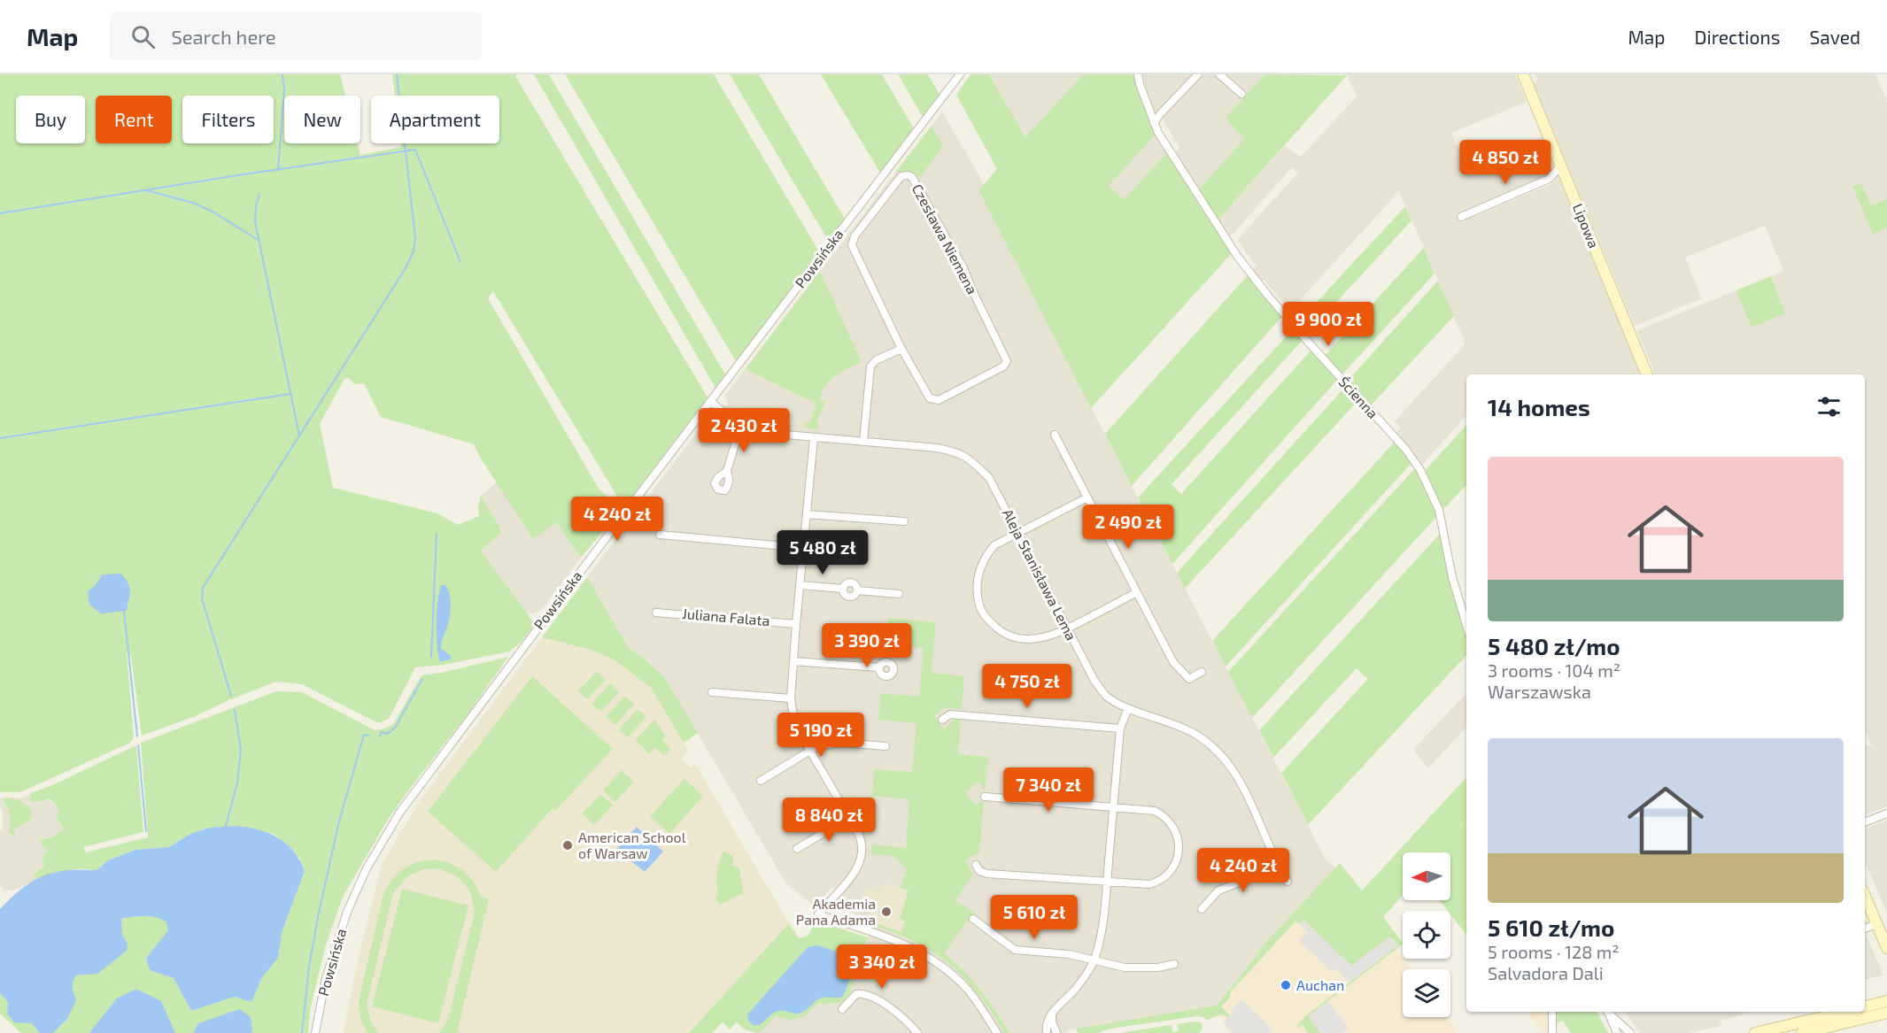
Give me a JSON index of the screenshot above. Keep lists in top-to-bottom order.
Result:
{
  "streets": {
    "street": [
      "Lipowa",
      "Czesława Niemena",
      "Powsińska",
      "Ścienna",
      "Aleja Stanisława Lema",
      "Juliana Falata"
    ]
  },
  "places": ["American School of Warsaw", "Akademia Pana Adama", "Auchan"],
  "north": "left",
  "page": {
    "header": "Map",
    "search": "Search here",
    "nav": ["Map", "Directions", "Saved"],
    "chip": [
      "Buy",
      "Rent",
      "Filters",
      "New",
      "Apartment"
    ],
    "price": [
      "4 850 zł",
      "9 900 zł",
      "2 430 zł",
      "4 240 zł",
      "2 490 zł",
      "5 480 zł",
      "3 390 zł",
      "4 750 zł",
      "5 190 zł",
      "7 340 zł",
      "8 840 zł",
      "4 240 zł",
      "5 610 zł",
      "3 340 zł"
    ],
    "heading": "14 homes",
    "list": [
      {
        "name": "5 480 zł/mo",
        "note": "3 rooms · 104 m² · Warszawska"
      },
      {
        "name": "5 610 zł/mo",
        "note": "5 rooms · 128 m² · Salvadora Dali"
      }
    ]
  }
}
